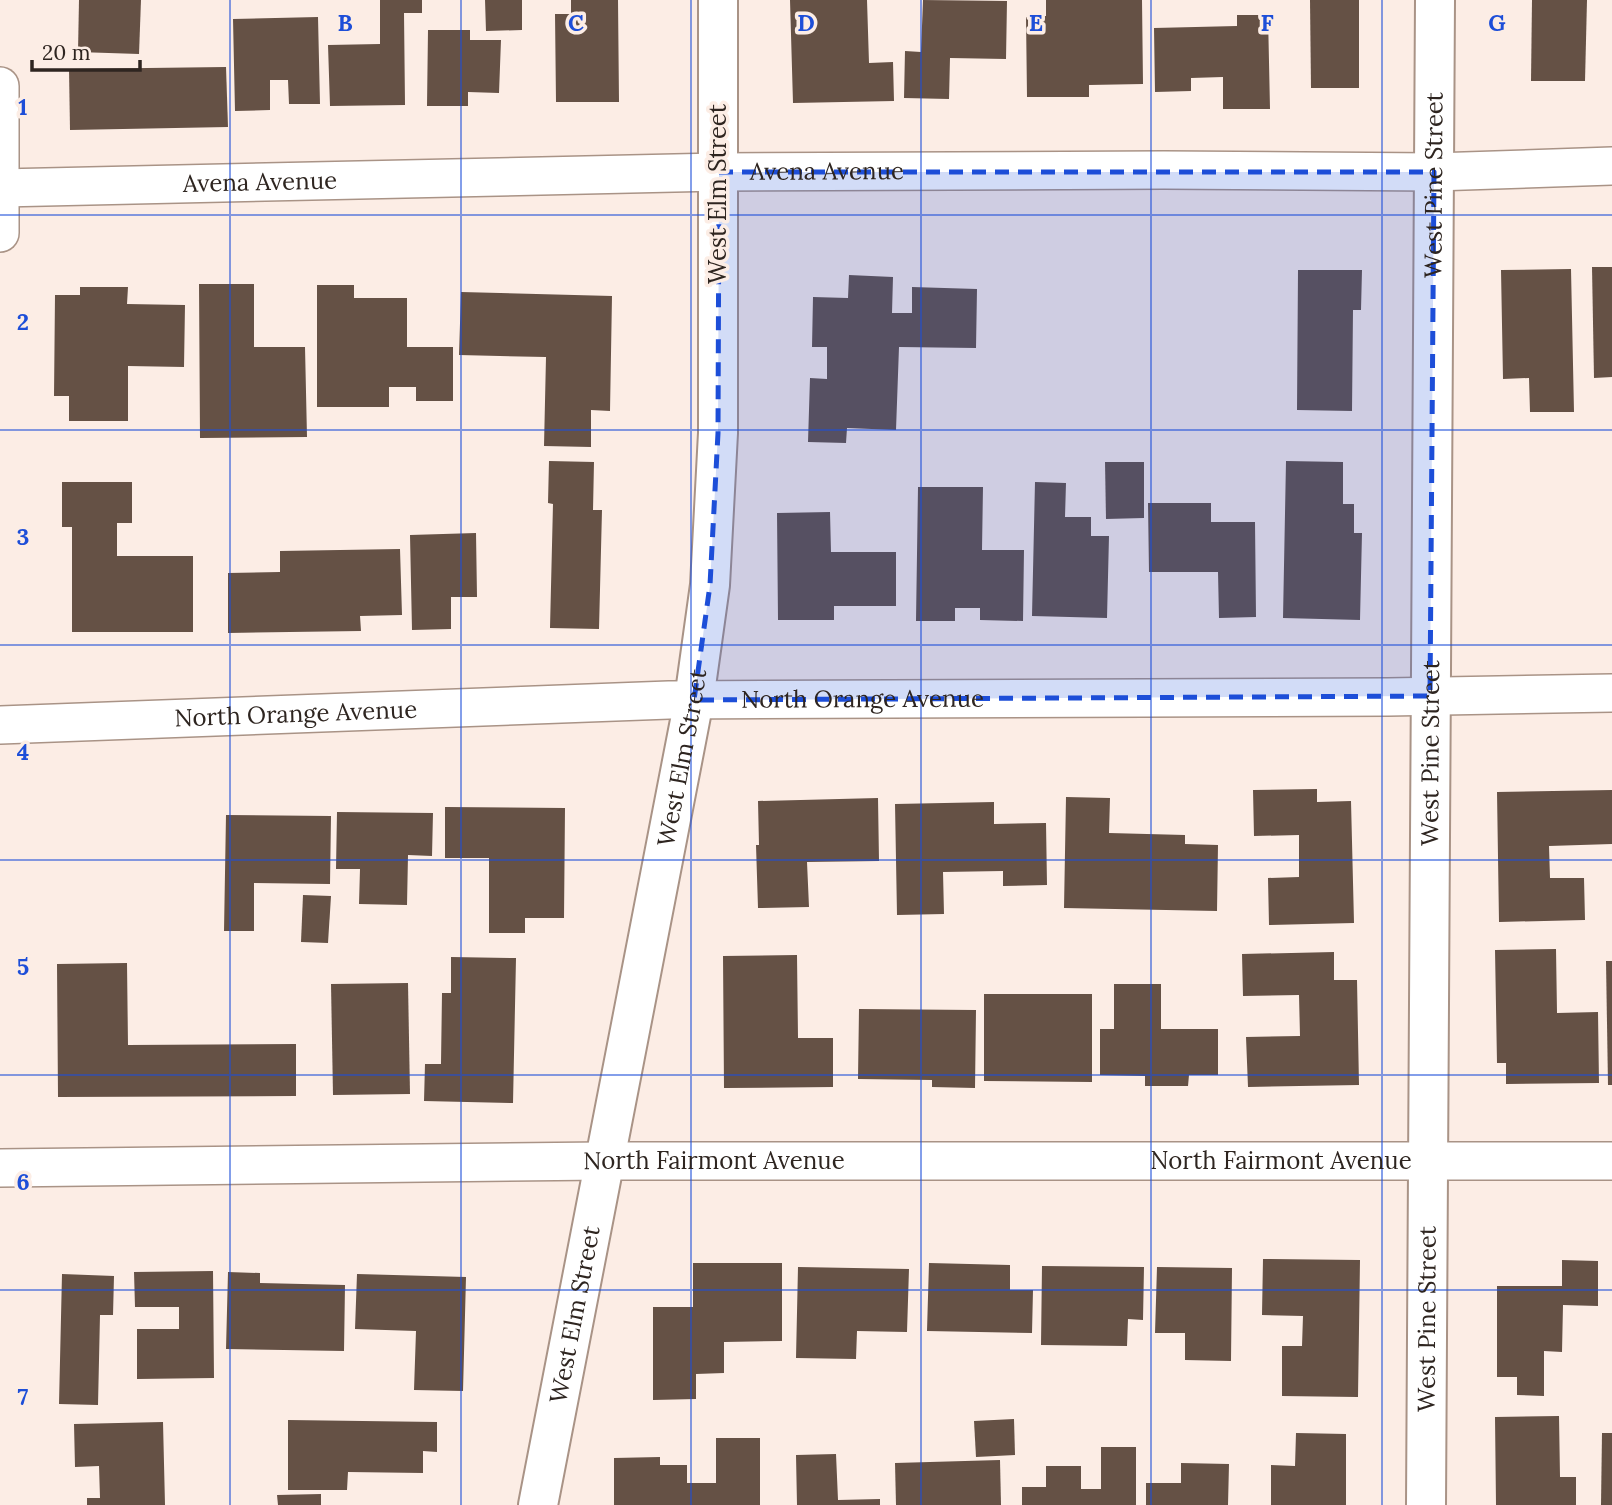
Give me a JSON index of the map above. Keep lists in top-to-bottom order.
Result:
{
  "streets": {
    "street": [
      "Avena Avenue",
      "West Pine Street",
      "West Elm Street",
      "North Orange Avenue",
      "North Fairmont Avenue"
    ]
  },
  "crossings": [
    ["Avena Avenue", "West Pine Street"],
    ["Avena Avenue", "West Elm Street"],
    ["West Pine Street", "North Orange Avenue"],
    ["West Pine Street", "North Fairmont Avenue"],
    ["West Elm Street", "North Orange Avenue"],
    ["West Elm Street", "North Fairmont Avenue"]
  ],
  "scale_bar": "20 m",
  "grid": {
    "columns": [
      "B",
      "C",
      "D",
      "E",
      "F",
      "G"
    ],
    "rows": [
      "1",
      "2",
      "3",
      "4",
      "5",
      "6",
      "7"
    ]
  }
}
